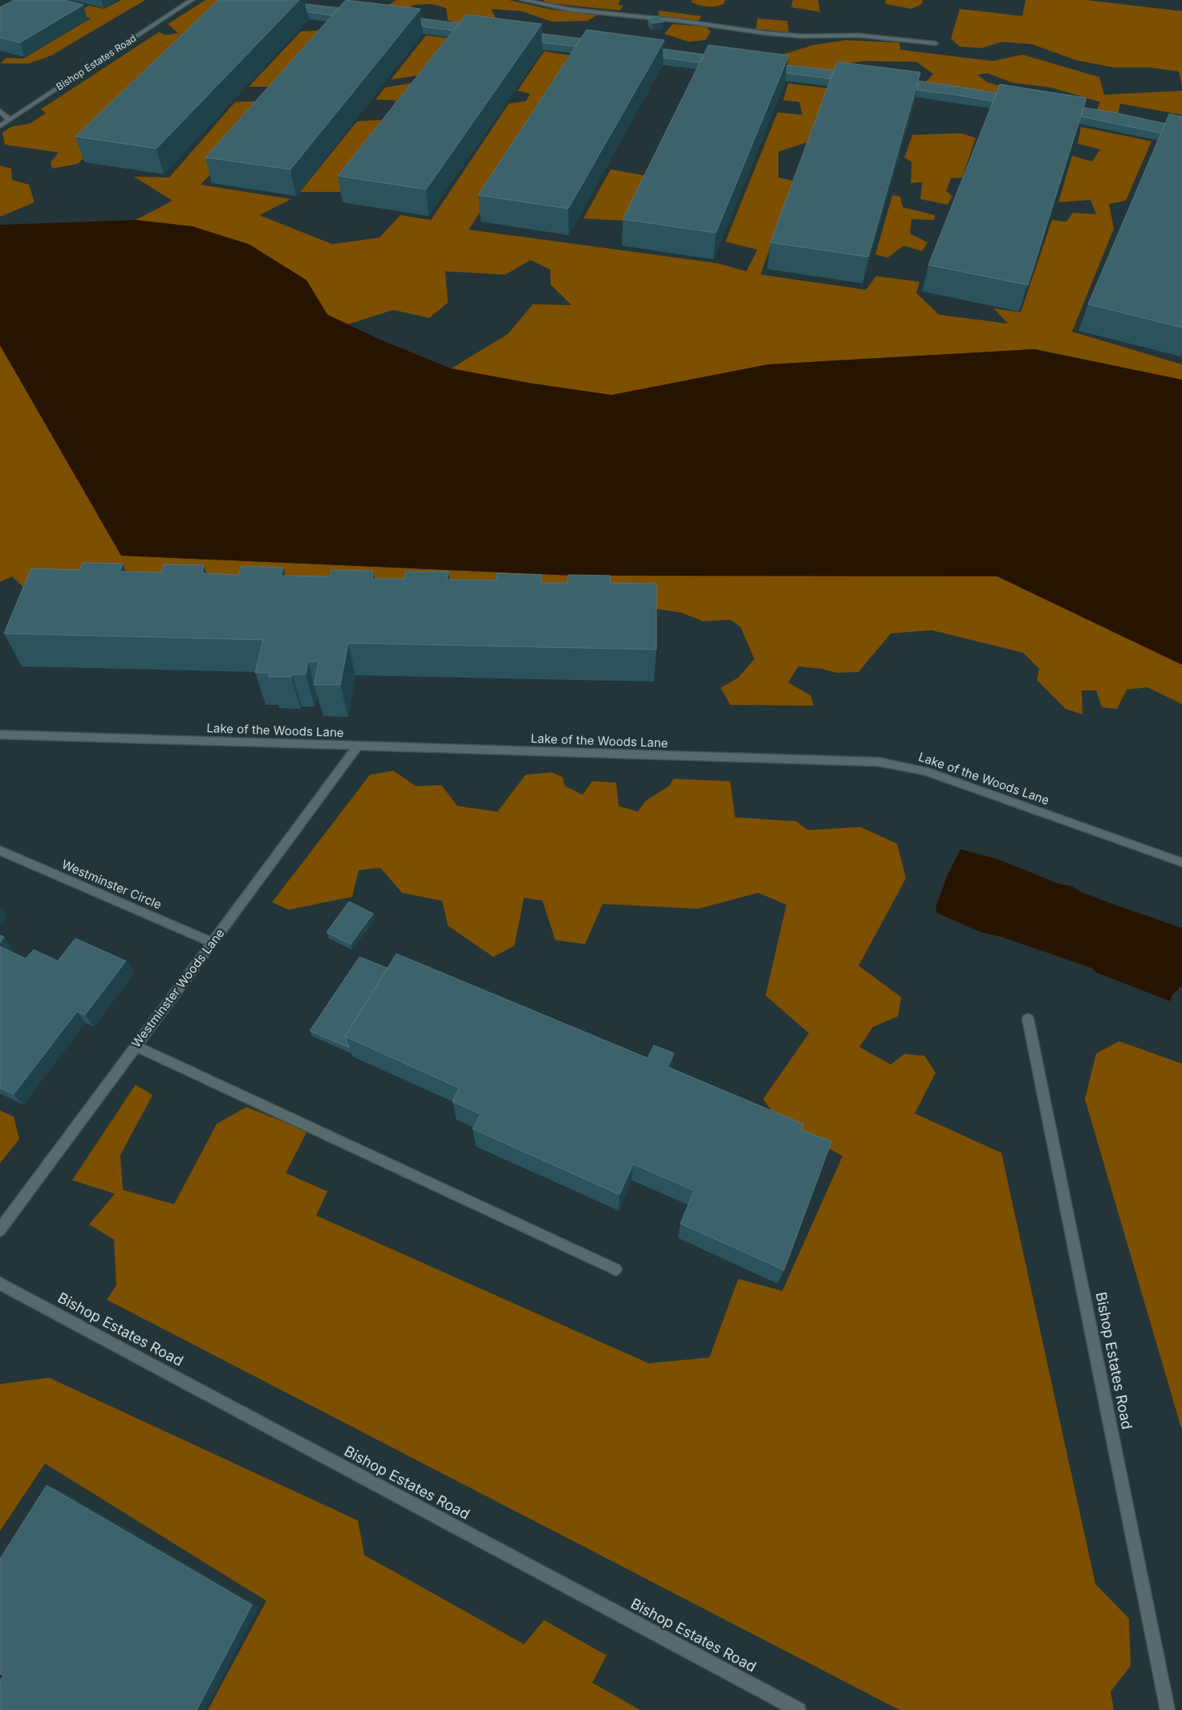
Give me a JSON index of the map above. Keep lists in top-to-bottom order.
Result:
{
  "streets": {
    "street": [
      "Bishop Estates Road",
      "Lake of the Woods Lane",
      "Westminster Circle",
      "Westminster Woods Lane"
    ]
  },
  "crossings": [
    ["Lake of the Woods Lane", "Westminster Woods Lane"],
    ["Westminster Circle", "Westminster Woods Lane"]
  ]
}
